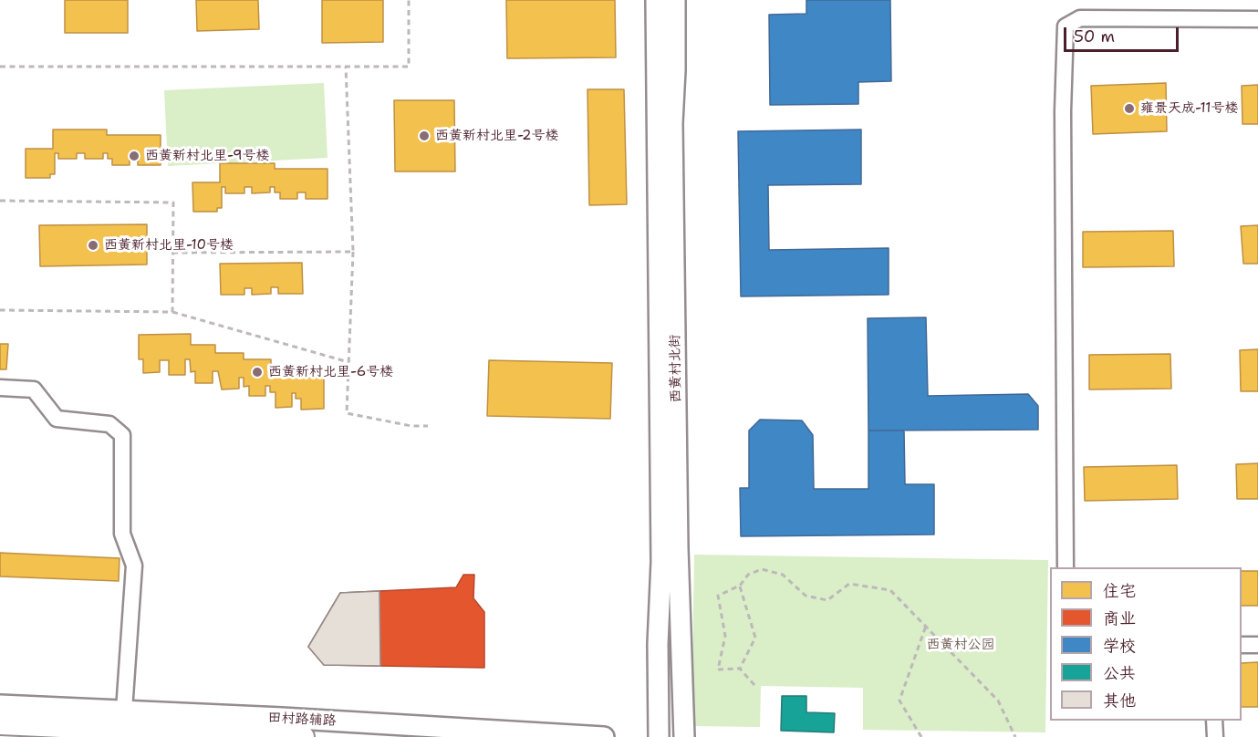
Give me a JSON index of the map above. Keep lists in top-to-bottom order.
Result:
{
  "streets": {
    "street": ["西黄村北街", "田村路辅路"]
  },
  "parks": ["西黄村公园"],
  "places": [
    "雍景天成-11号楼",
    "西黄新村北里-2号楼",
    "西黄新村北里-9号楼",
    "西黄新村北里-10号楼",
    "西黄新村北里-6号楼"
  ],
  "legend": [
    "住宅",
    "商业",
    "学校",
    "公共",
    "其他"
  ],
  "scale_bar": "50 m"
}
